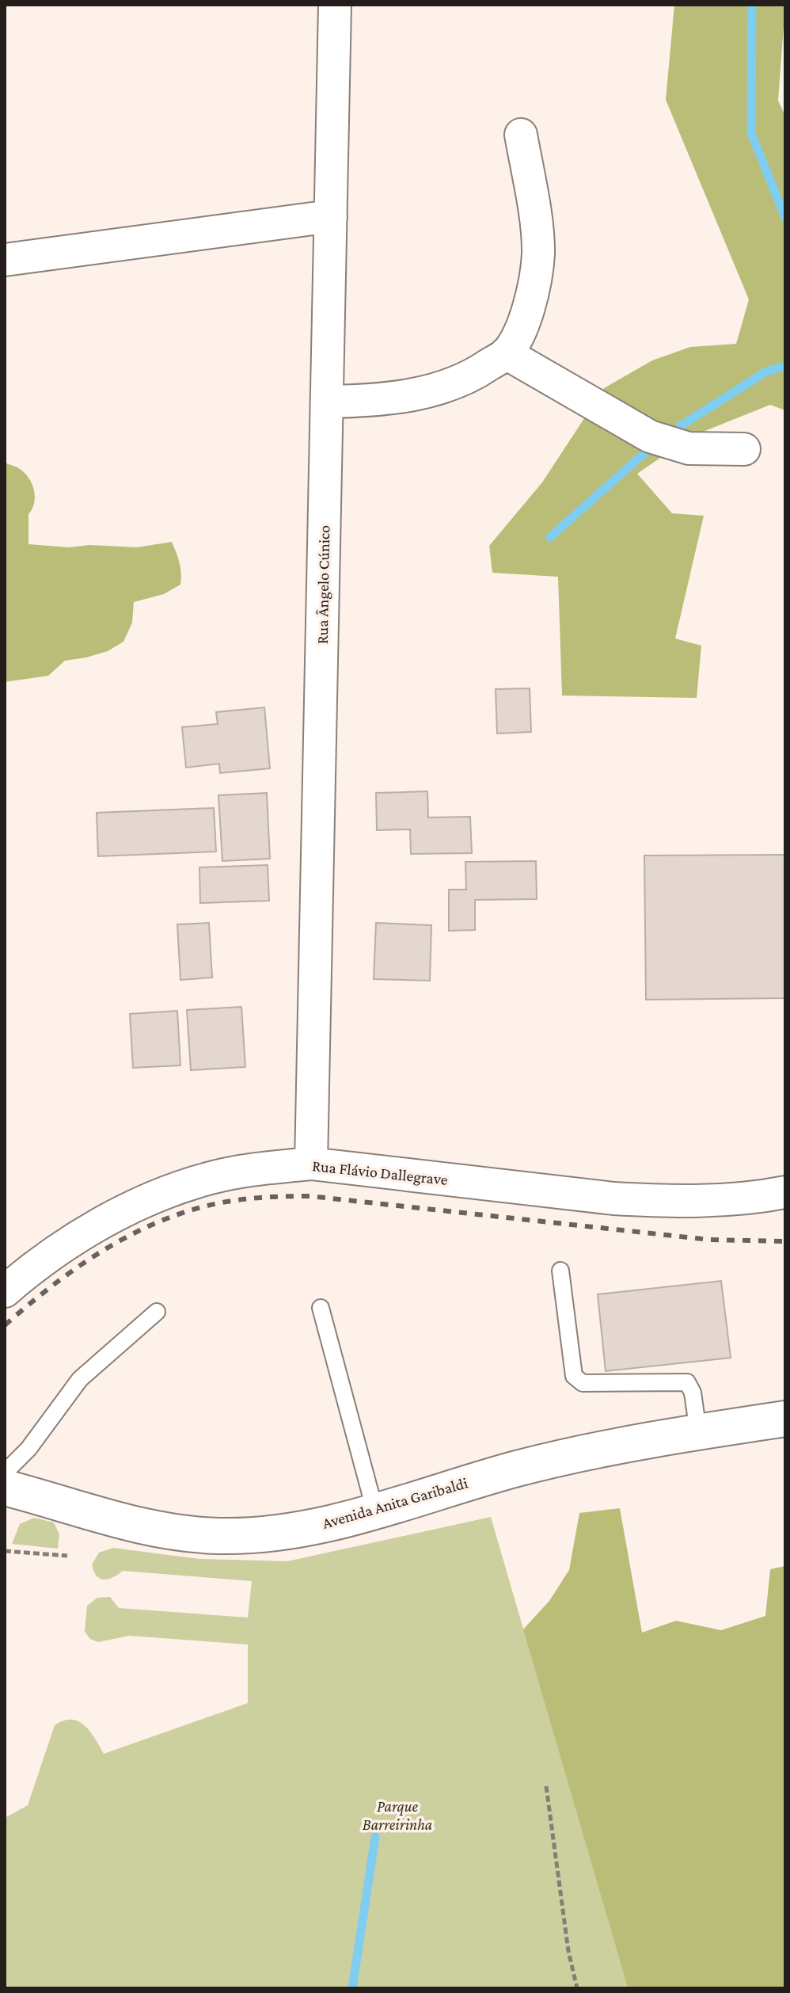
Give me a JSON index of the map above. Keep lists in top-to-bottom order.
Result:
{
  "streets": {
    "main road": ["Avenida Anita Garibaldi"],
    "street": ["Rua Ângelo Cúnico", "Rua Flávio Dallegrave"]
  },
  "crossings": [
    ["Rua Ângelo Cúnico", "Rua Flávio Dallegrave"]
  ],
  "parks": ["Parque Barreirinha"]
}
